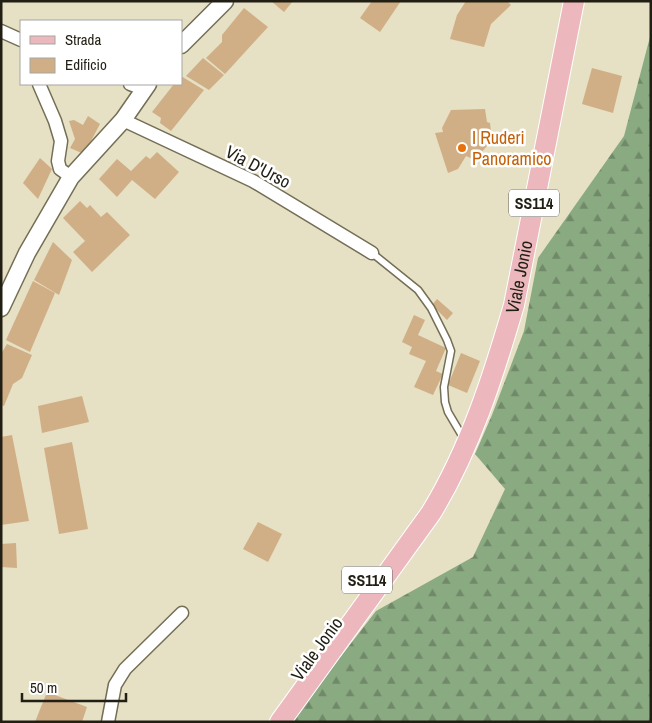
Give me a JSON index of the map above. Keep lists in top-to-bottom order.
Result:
{
  "streets": {
    "main road": ["SS114", "Viale Jonio"],
    "street": ["Via D'Urso"]
  },
  "places": ["I Ruderi Panoramico"],
  "legend": ["Strada", "Edificio"],
  "scale_bar": "50 m"
}
